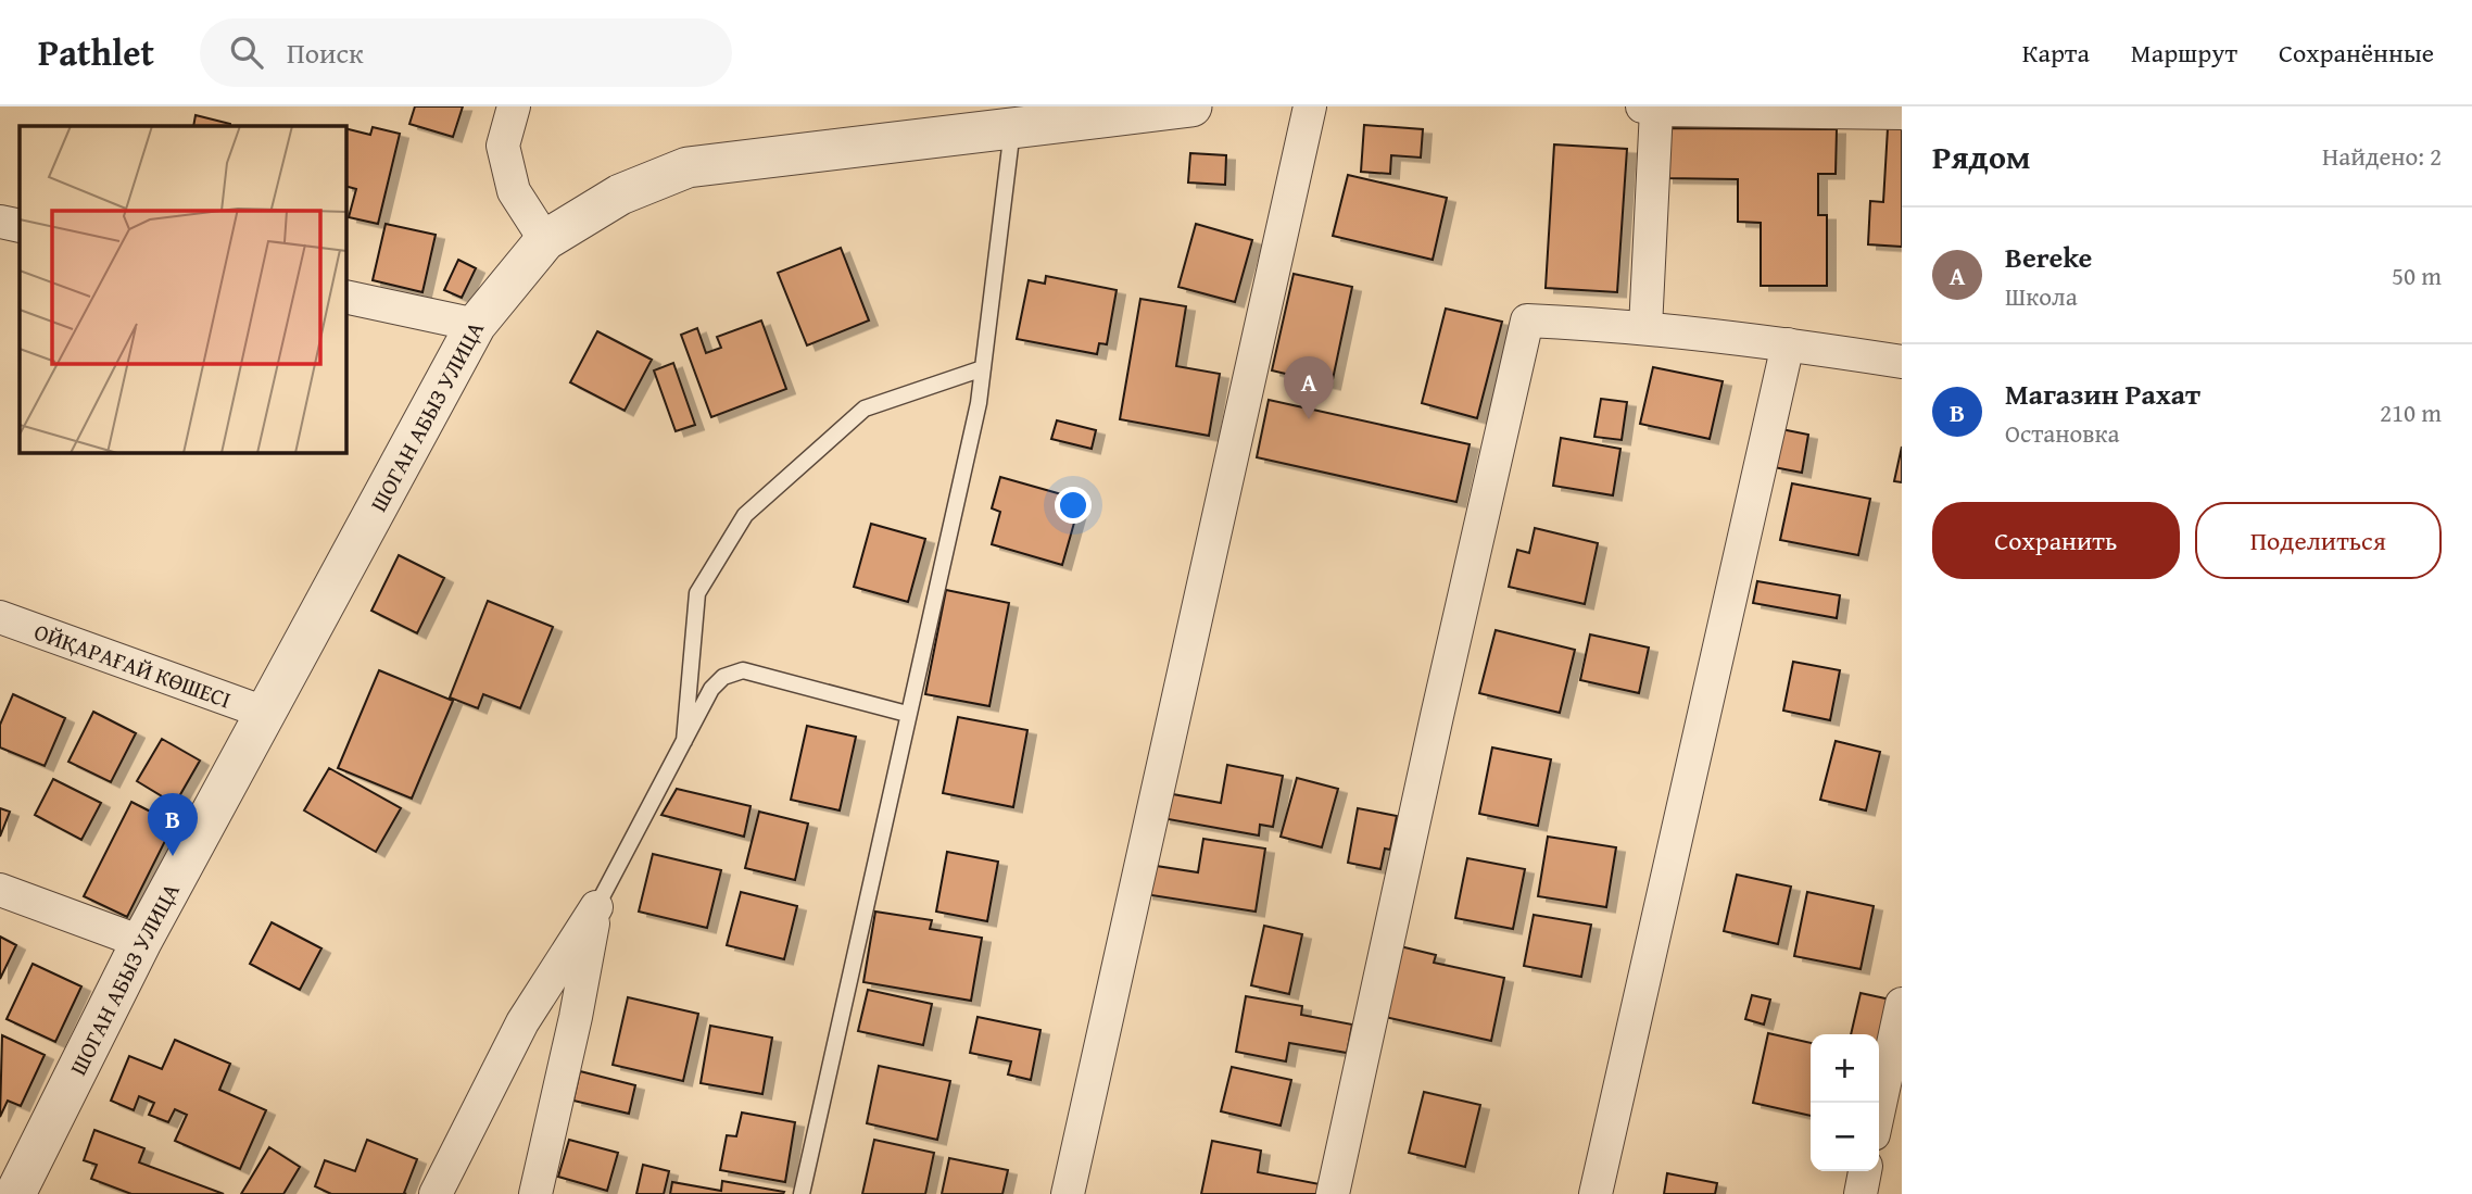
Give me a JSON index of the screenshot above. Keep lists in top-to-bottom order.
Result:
{
  "streets": {
    "street": ["ШОГАН АБЫЗ УЛИЦА", "ОЙҚАРАҒАЙ КӨШЕСІ"]
  },
  "crossings": [
    ["ШОГАН АБЫЗ УЛИЦА", "ОЙҚАРАҒАЙ КӨШЕСІ"]
  ],
  "page": {
    "header": "Pathlet",
    "search": "Поиск",
    "nav": ["Карта", "Маршрут", "Сохранённые"],
    "heading": ["Рядом", "Найдено: 2"],
    "list": [
      {
        "mark": "A",
        "name": "Bereke",
        "note": "Школа",
        "value": "50 m"
      },
      {
        "mark": "B",
        "name": "Магазин Рахат",
        "note": "Остановка",
        "value": "210 m"
      }
    ],
    "pins": ["A", "B"],
    "buttons": ["Сохранить", "Поделиться"],
    "map_buttons": ["+", "−"]
  }
}
